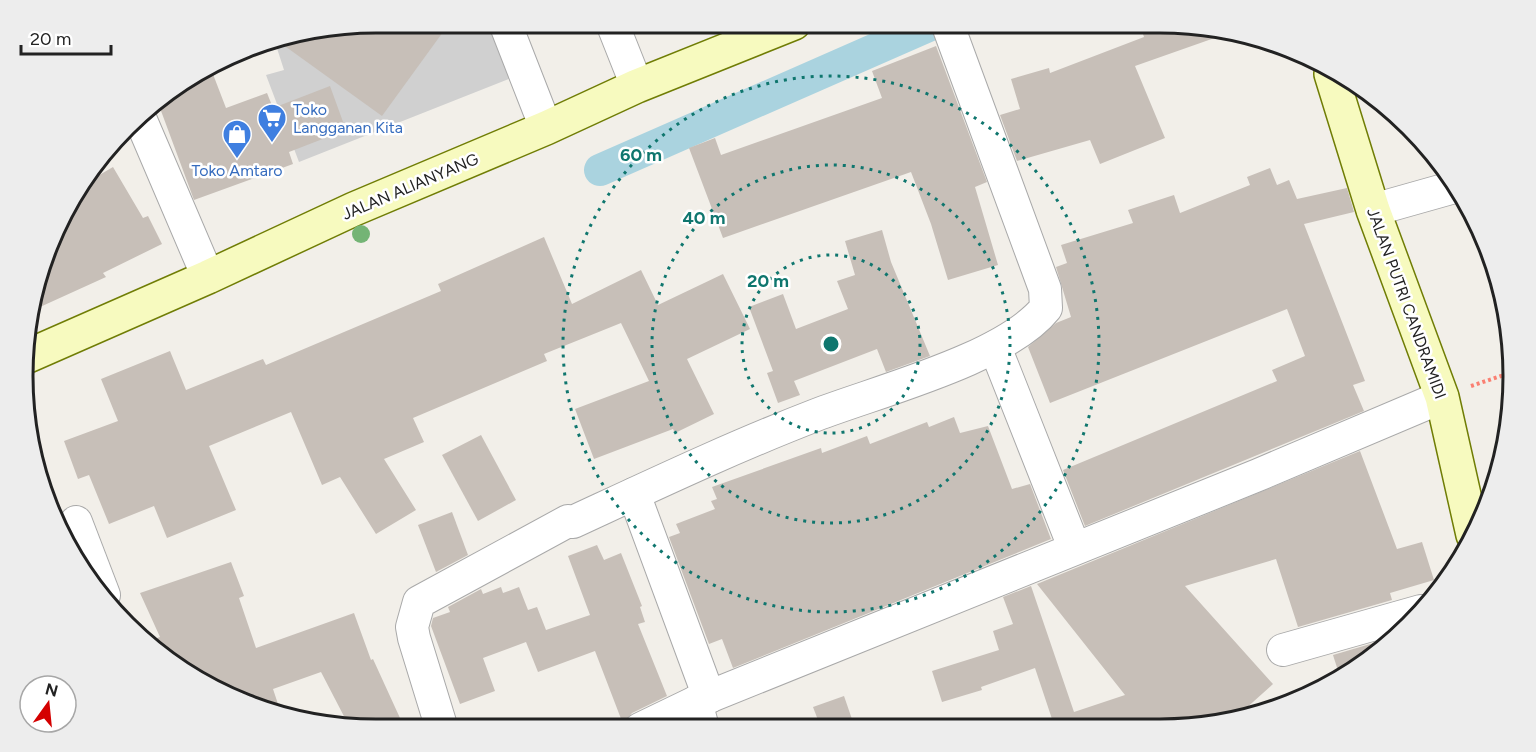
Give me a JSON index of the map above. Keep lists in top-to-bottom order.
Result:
{
  "streets": {
    "street": ["JALAN ALIANYANG", "JALAN PUTRI CANDRAMIDI"]
  },
  "places": {
    "supermarket": ["Toko Langganan Kita"],
    "shop": ["Toko Amtaro"]
  },
  "scale_bar": "20 m",
  "north": "top",
  "rings": ["60 m", "40 m", "20 m"]
}
